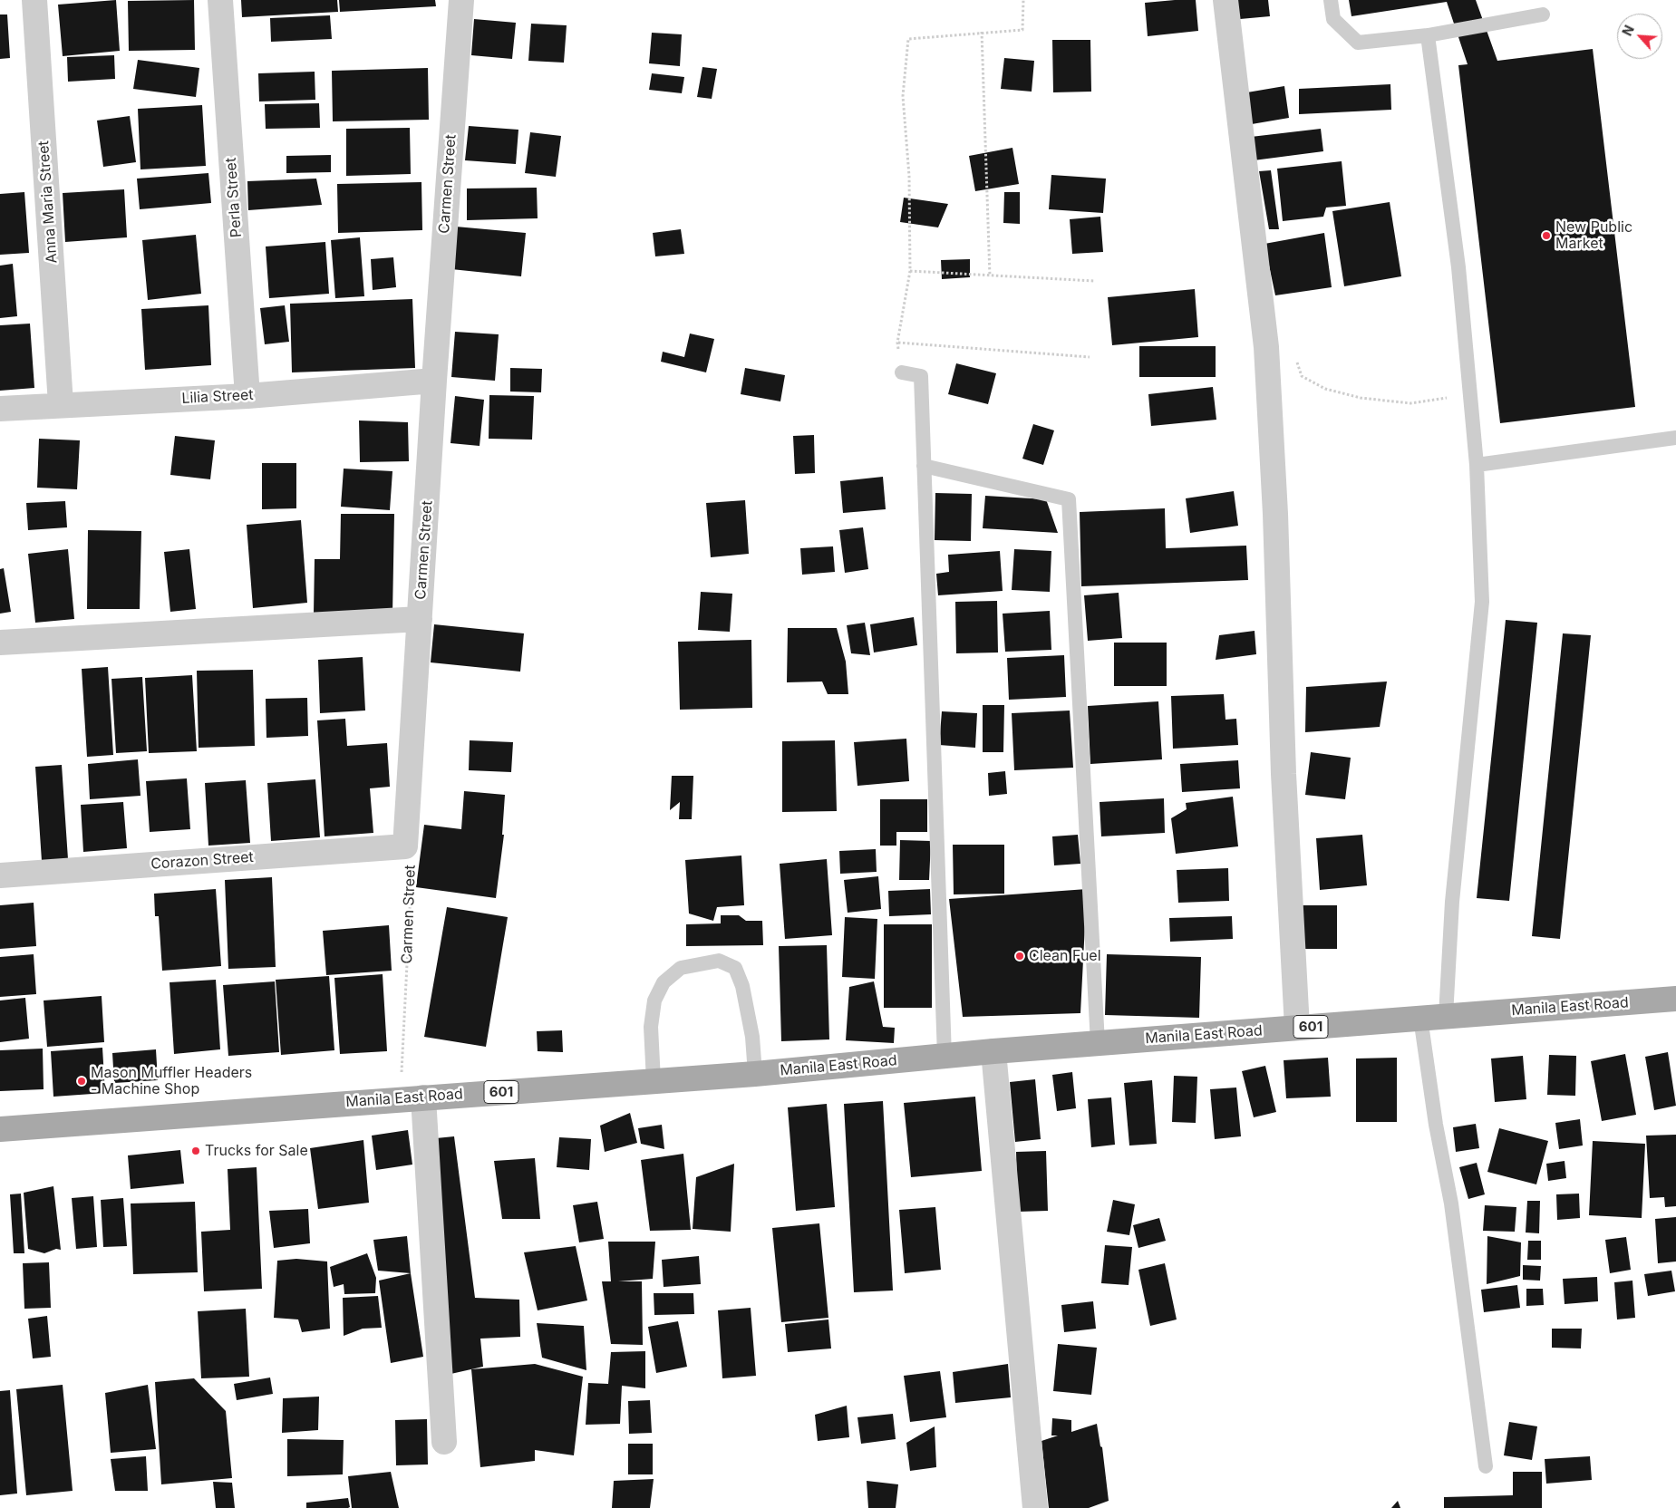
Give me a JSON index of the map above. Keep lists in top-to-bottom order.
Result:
{
  "streets": {
    "main road": ["Manila East Road", "601"],
    "street": [
      "Carmen Street",
      "Perla Street",
      "Anna Maria Street",
      "Lilia Street",
      "Corazon Street"
    ]
  },
  "crossings": [
    ["Carmen Street", "Lilia Street"],
    ["Carmen Street", "Corazon Street"],
    ["Carmen Street", "Manila East Road"],
    ["Perla Street", "Lilia Street"],
    ["Anna Maria Street", "Lilia Street"]
  ],
  "places": [
    "New Public Market",
    "Clean Fuel",
    "Mason Muffler Headers - Machine Shop",
    "Trucks for Sale"
  ],
  "north": "top left"
}
